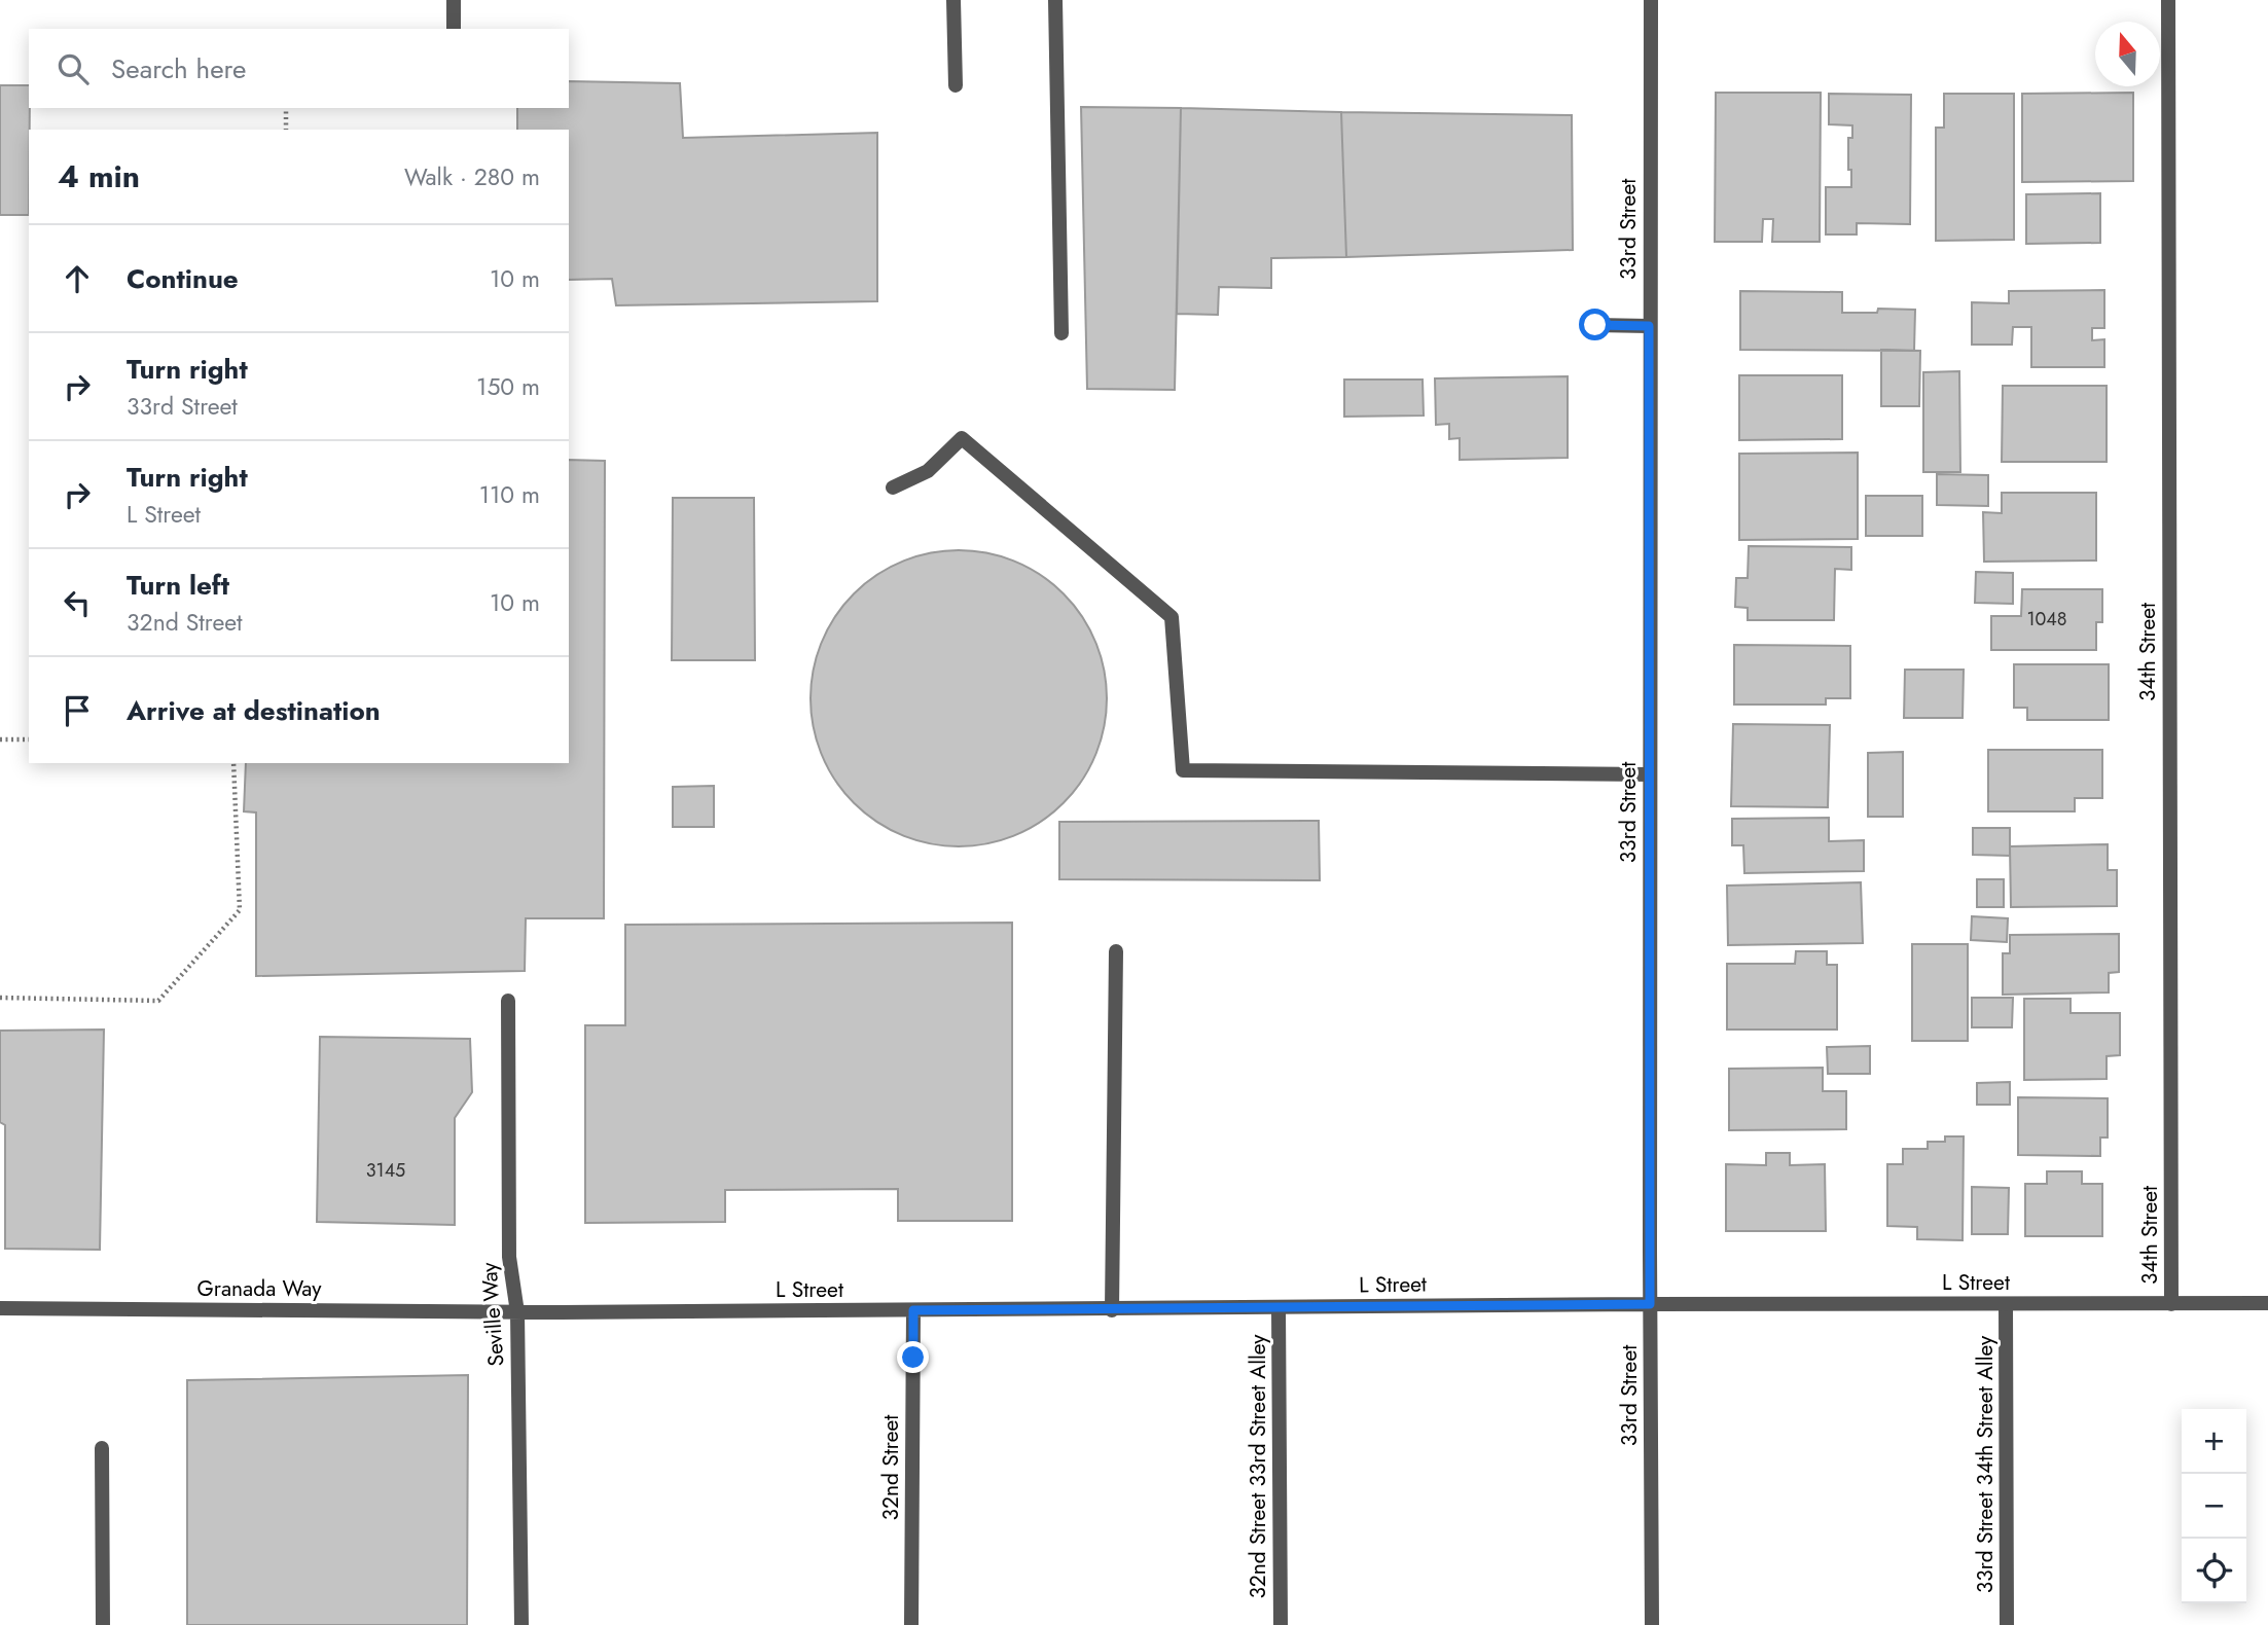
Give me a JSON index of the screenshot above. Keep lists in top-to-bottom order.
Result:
{
  "streets": {
    "street": [
      "33rd Street",
      "34th Street",
      "L Street",
      "Granada Way",
      "Seville Way",
      "33rd Street 34th Street Alley",
      "32nd Street 33rd Street Alley",
      "32nd Street"
    ]
  },
  "crossings": [
    ["33rd Street", "L Street"],
    ["34th Street", "L Street"],
    ["L Street", "Granada Way"],
    ["L Street", "Seville Way"],
    ["L Street", "33rd Street 34th Street Alley"],
    ["L Street", "32nd Street 33rd Street Alley"],
    ["L Street", "32nd Street"],
    ["Granada Way", "Seville Way"]
  ],
  "house_numbers": ["1048", "3145"],
  "north": "top",
  "page": {
    "search": "Search here",
    "heading": ["4 min", "Walk · 280 m"],
    "list": [
      ["Continue", "10 m"],
      ["Turn right", "33rd Street", "150 m"],
      ["Turn right", "L Street", "110 m"],
      ["Turn left", "32nd Street", "10 m"],
      "Arrive at destination"
    ],
    "map_buttons": ["+", "−"]
  }
}
